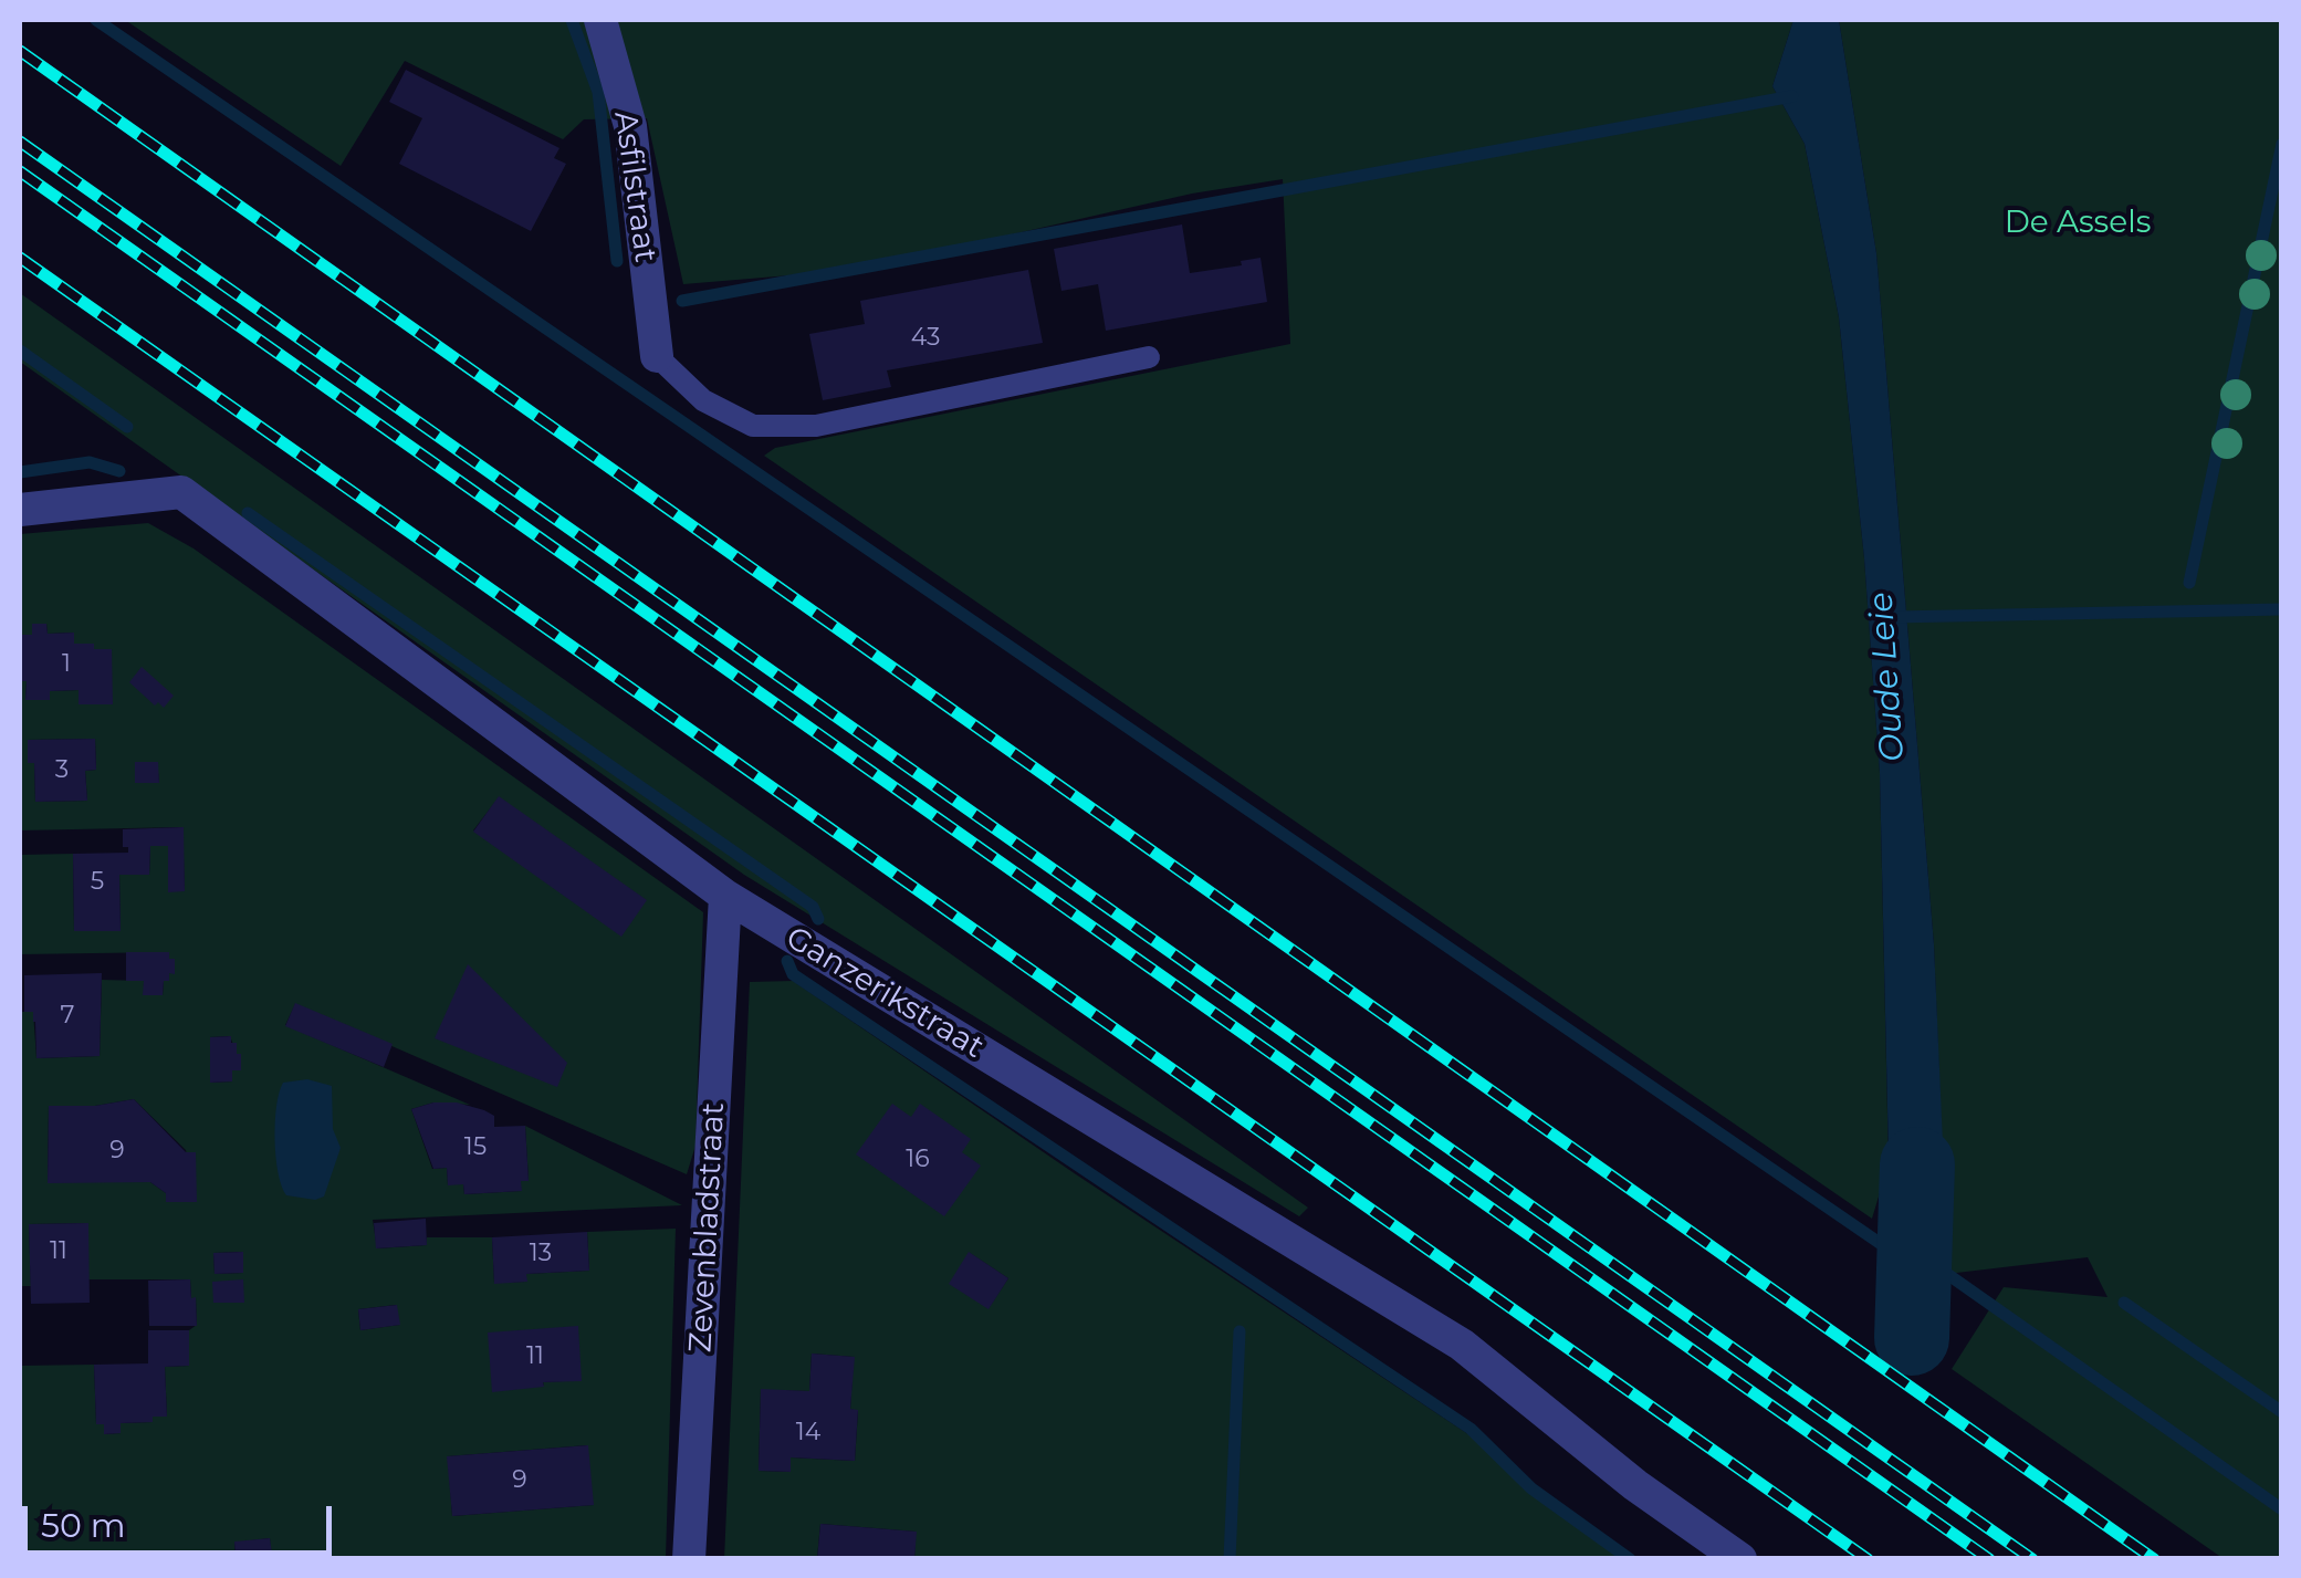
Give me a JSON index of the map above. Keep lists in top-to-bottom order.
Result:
{
  "streets": {
    "street": ["Asfilstraat", "Ganzerikstraat", "Zevenbladstraat"]
  },
  "crossings": [
    ["Ganzerikstraat", "Zevenbladstraat"]
  ],
  "water": ["Oude Leie"],
  "parks": ["De Assels"],
  "house_numbers": [
    "43",
    "1",
    "3",
    "5",
    "7",
    "15",
    "9",
    "16",
    "11",
    "13",
    "11",
    "14",
    "9"
  ],
  "scale_bar": "50 m"
}
